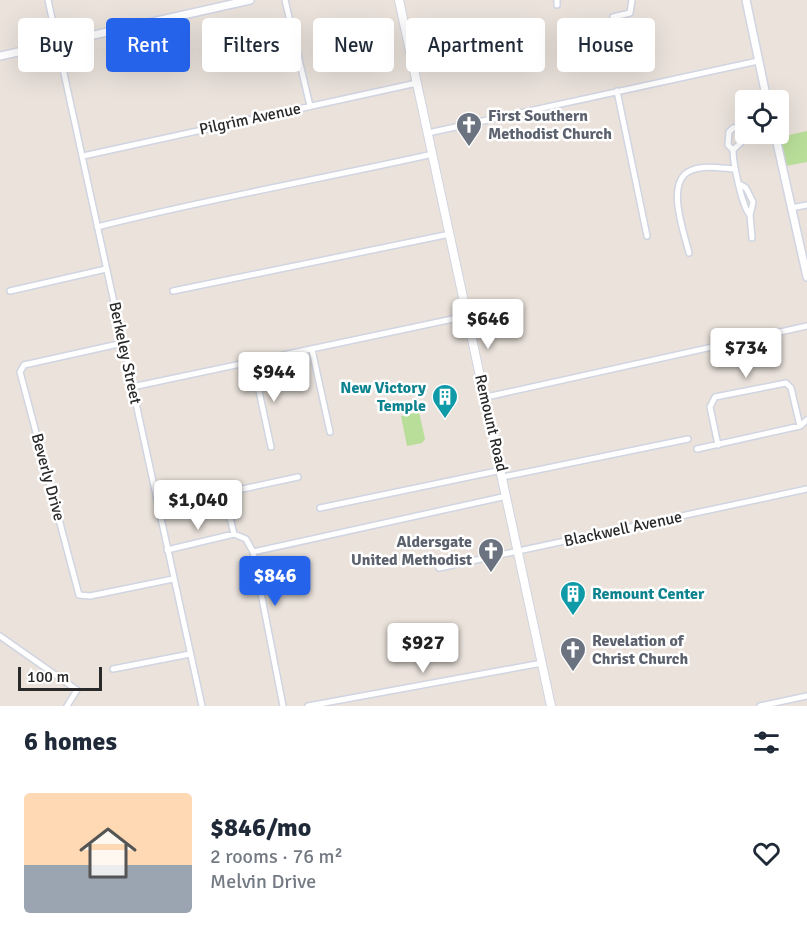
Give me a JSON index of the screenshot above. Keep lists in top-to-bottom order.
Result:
{
  "streets": {
    "main road": ["Remount Road"],
    "street": [
      "Pilgrim Avenue",
      "Berkeley Street",
      "Beverly Drive",
      "Blackwell Avenue"
    ]
  },
  "crossings": [
    ["Pilgrim Avenue", "Berkeley Street"],
    ["Pilgrim Avenue", "Remount Road"],
    ["Berkeley Street", "Beverly Drive"],
    ["Remount Road", "Blackwell Avenue"]
  ],
  "places": {
    "church": ["First Southern Methodist Church", "Aldersgate United Methodist", "Revelation of Christ Church"],
    "building": ["New Victory Temple", "Remount Center"]
  },
  "scale_bar": "100 m",
  "page": {
    "chip": [
      "Buy",
      "Rent",
      "Filters",
      "New",
      "Apartment",
      "House"
    ],
    "price": [
      "$646",
      "$734",
      "$944",
      "$1,040",
      "$846",
      "$927"
    ],
    "scale": "100 m",
    "heading": "6 homes",
    "list": [
      {
        "name": "$846/mo",
        "note": "2 rooms · 76 m² · Melvin Drive"
      }
    ]
  }
}
